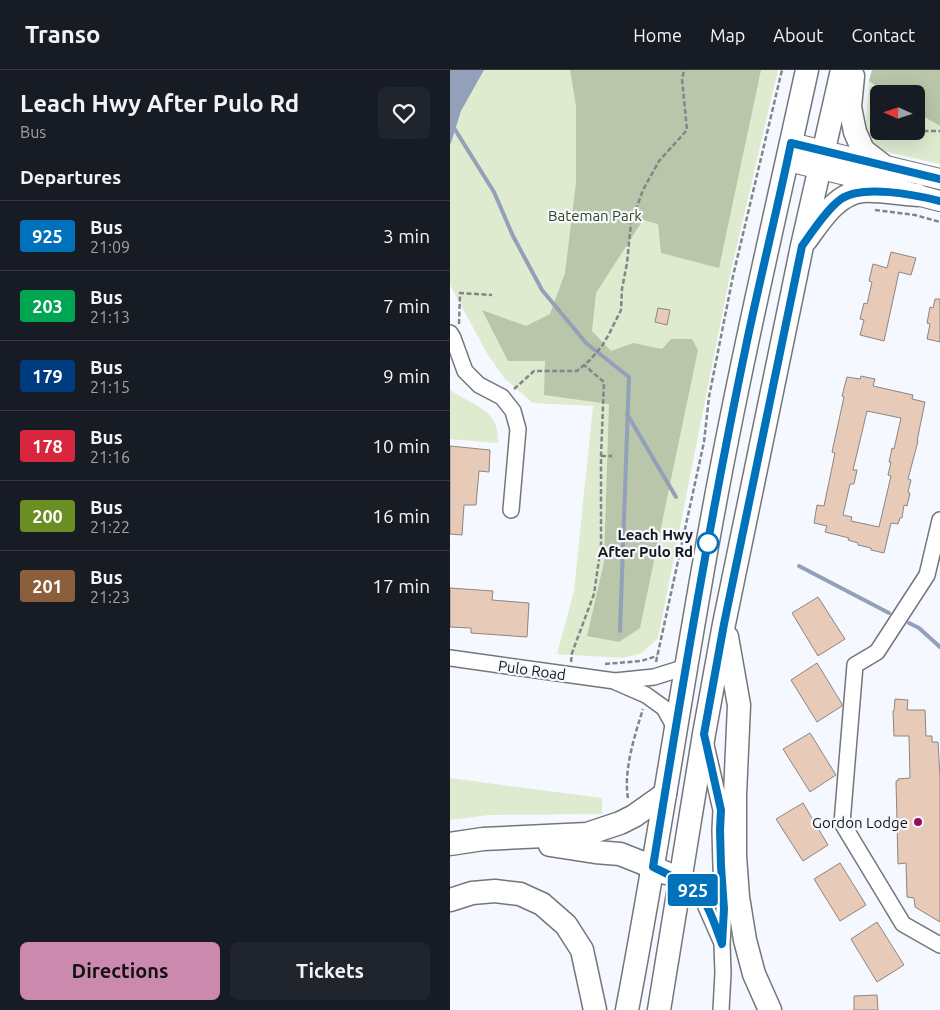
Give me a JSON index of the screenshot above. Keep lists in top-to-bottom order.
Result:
{
  "streets": {
    "street": ["Pulo Road"]
  },
  "parks": ["Bateman Park"],
  "places": ["Leach Hwy After Pulo Rd", "Gordon Lodge"],
  "lines": ["bus line 925"],
  "north": "left",
  "page": {
    "header": "Transo",
    "nav": [
      "Home",
      "Map",
      "About",
      "Contact"
    ],
    "heading": [
      ["Leach Hwy After Pulo Rd", "Bus"],
      "Departures"
    ],
    "on_map": "925",
    "list": [
      {
        "mark": "925",
        "name": "Bus",
        "note": "21:09",
        "value": "3 min"
      },
      {
        "mark": "203",
        "name": "Bus",
        "note": "21:13",
        "value": "7 min"
      },
      {
        "mark": "179",
        "name": "Bus",
        "note": "21:15",
        "value": "9 min"
      },
      {
        "mark": "178",
        "name": "Bus",
        "note": "21:16",
        "value": "10 min"
      },
      {
        "mark": "200",
        "name": "Bus",
        "note": "21:22",
        "value": "16 min"
      },
      {
        "mark": "201",
        "name": "Bus",
        "note": "21:23",
        "value": "17 min"
      }
    ],
    "buttons": ["Directions", "Tickets"]
  }
}
